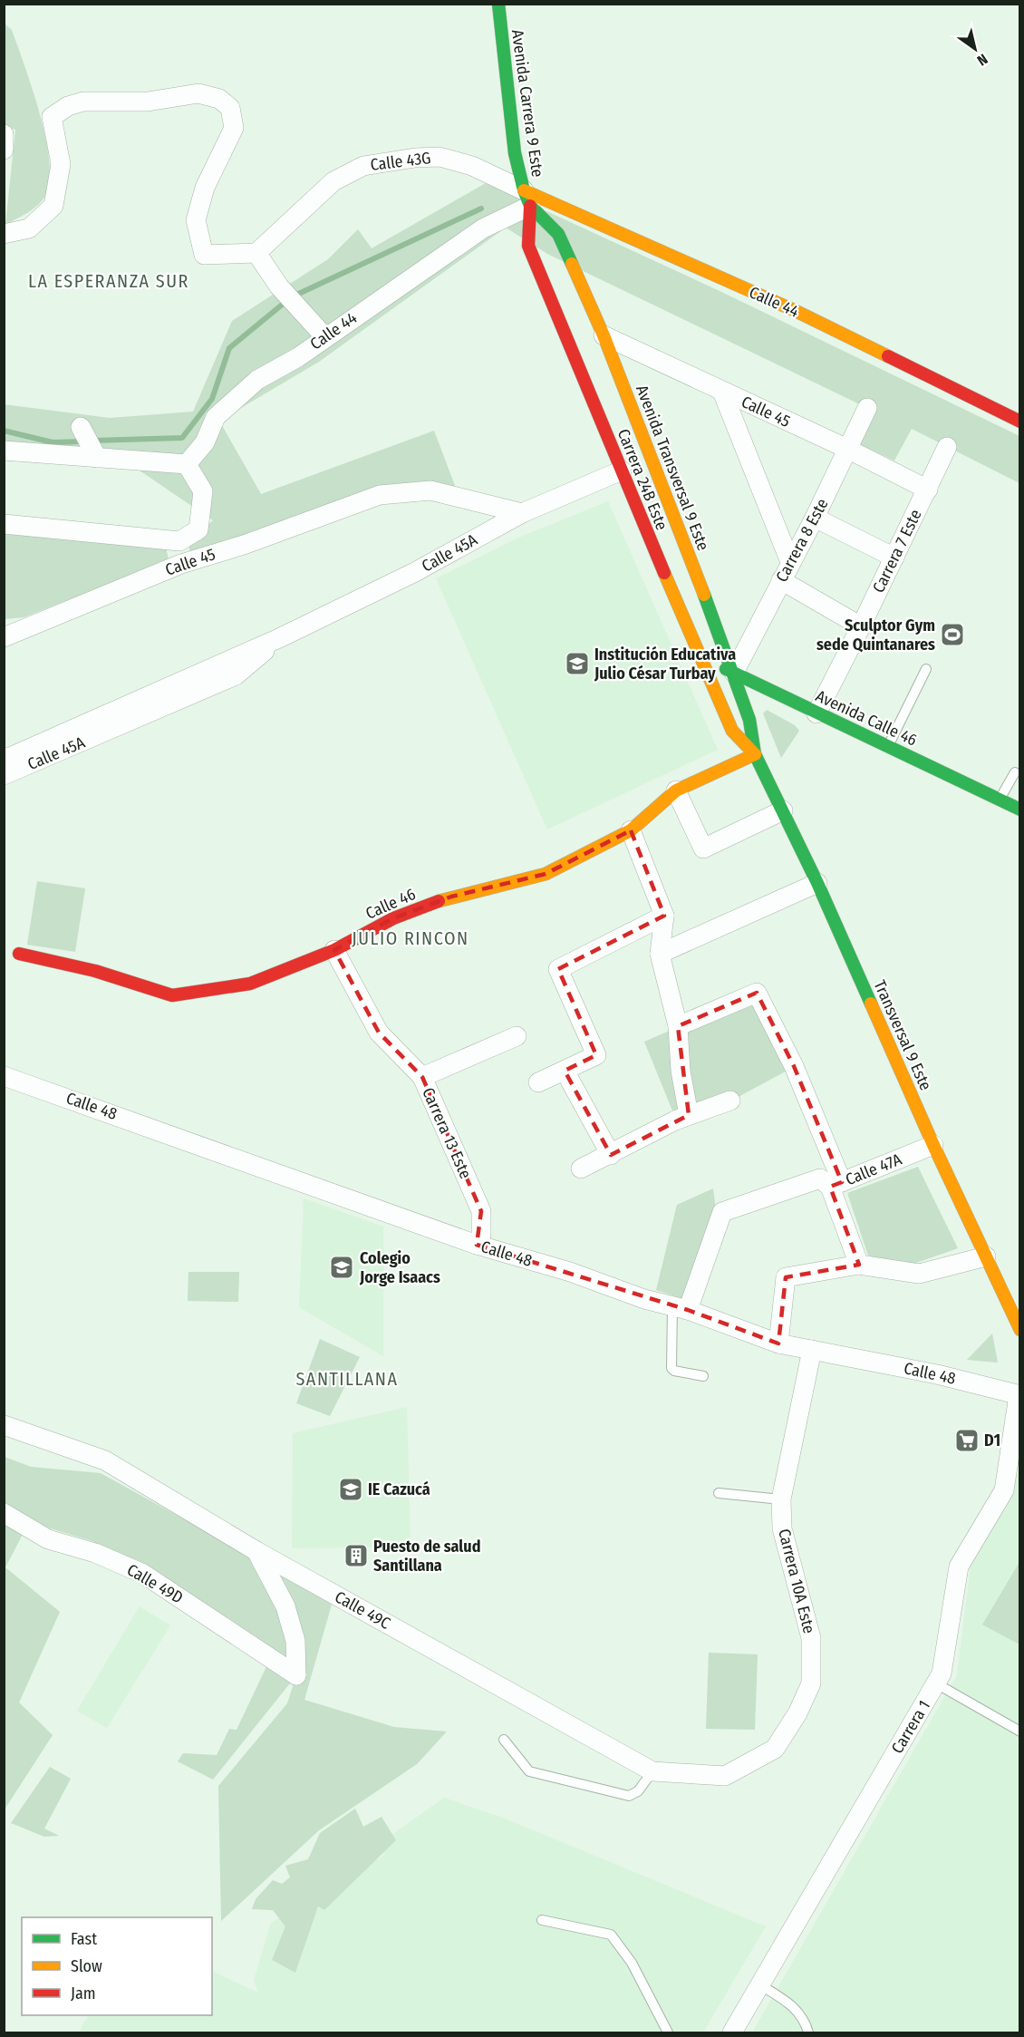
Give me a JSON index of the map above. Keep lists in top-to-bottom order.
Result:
{
  "streets": {
    "street": [
      "Avenida Carrera 9 Este",
      "Calle 43G",
      "Calle 44",
      "Calle 45",
      "Avenida Transversal 9 Este",
      "Carrera 24B Este",
      "Carrera 8 Este",
      "Carrera 7 Este",
      "Calle 45A",
      "Avenida Calle 46",
      "Calle 46",
      "Transversal 9 Este",
      "Calle 48",
      "Carrera 13 Este",
      "Calle 47A",
      "Carrera 10A Este",
      "Calle 49D",
      "Calle 49C",
      "Carrera 1"
    ]
  },
  "crossings": [
    ["Avenida Carrera 9 Este", "Calle 43G"],
    ["Avenida Carrera 9 Este", "Calle 44"],
    ["Avenida Carrera 9 Este", "Avenida Transversal 9 Este"],
    ["Avenida Carrera 9 Este", "Carrera 24B Este"],
    ["Calle 43G", "Calle 44"],
    ["Calle 43G", "Avenida Transversal 9 Este"],
    ["Calle 43G", "Carrera 24B Este"],
    ["Calle 44", "Avenida Transversal 9 Este"],
    ["Calle 44", "Carrera 24B Este"],
    ["Calle 45", "Avenida Transversal 9 Este"],
    ["Calle 45", "Carrera 8 Este"],
    ["Calle 45", "Carrera 7 Este"],
    ["Calle 45", "Calle 45A"],
    ["Avenida Transversal 9 Este", "Carrera 24B Este"],
    ["Avenida Transversal 9 Este", "Carrera 8 Este"],
    ["Avenida Transversal 9 Este", "Avenida Calle 46"],
    ["Avenida Transversal 9 Este", "Calle 46"],
    ["Avenida Transversal 9 Este", "Transversal 9 Este"],
    ["Carrera 24B Este", "Calle 45A"],
    ["Carrera 24B Este", "Avenida Calle 46"],
    ["Carrera 24B Este", "Calle 46"],
    ["Carrera 24B Este", "Transversal 9 Este"],
    ["Carrera 8 Este", "Avenida Calle 46"],
    ["Carrera 7 Este", "Avenida Calle 46"],
    ["Calle 46", "Transversal 9 Este"],
    ["Calle 46", "Carrera 13 Este"],
    ["Transversal 9 Este", "Calle 47A"],
    ["Calle 48", "Carrera 13 Este"],
    ["Calle 48", "Calle 47A"],
    ["Calle 48", "Carrera 10A Este"],
    ["Calle 48", "Carrera 1"],
    ["Carrera 10A Este", "Calle 49C"],
    ["Calle 49D", "Calle 49C"]
  ],
  "districts": ["LA ESPERANZA SUR", "JULIO RINCON", "SANTILLANA"],
  "places": {
    "sports": ["Sculptor Gym sede Quintanares"],
    "school or university": ["Institución Educativa Julio César Turbay", "Colegio Jorge Isaacs", "IE Cazucá"],
    "supermarket": ["D1"],
    "building": ["Puesto de salud Santillana"]
  },
  "legend": ["Fast", "Slow", "Jam"],
  "north": "bottom right"
}
